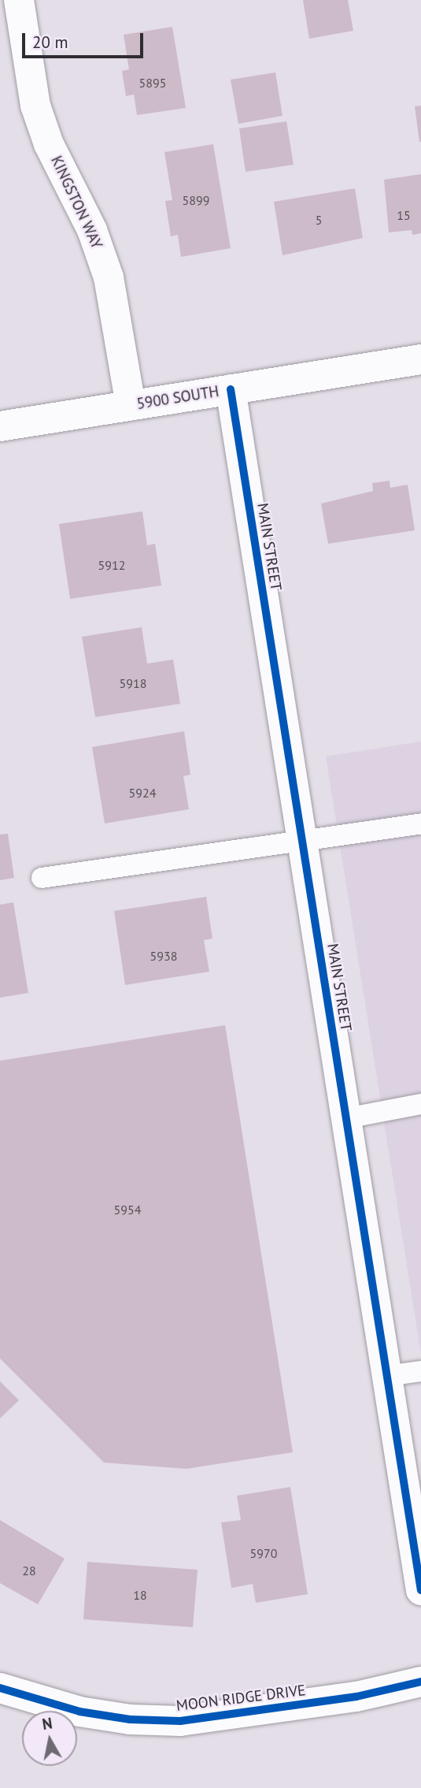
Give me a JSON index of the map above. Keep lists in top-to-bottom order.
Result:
{
  "streets": {
    "street": [
      "KINGSTON WAY",
      "5900 SOUTH",
      "MAIN STREET",
      "MOON RIDGE DRIVE"
    ]
  },
  "crossings": [
    ["KINGSTON WAY", "5900 SOUTH"],
    ["5900 SOUTH", "MAIN STREET"]
  ],
  "house_numbers": [
    "5895",
    "5899",
    "15",
    "5",
    "5912",
    "5918",
    "5924",
    "5938",
    "5954",
    "5970",
    "28",
    "18"
  ],
  "scale_bar": "20 m",
  "north": "top"
}
